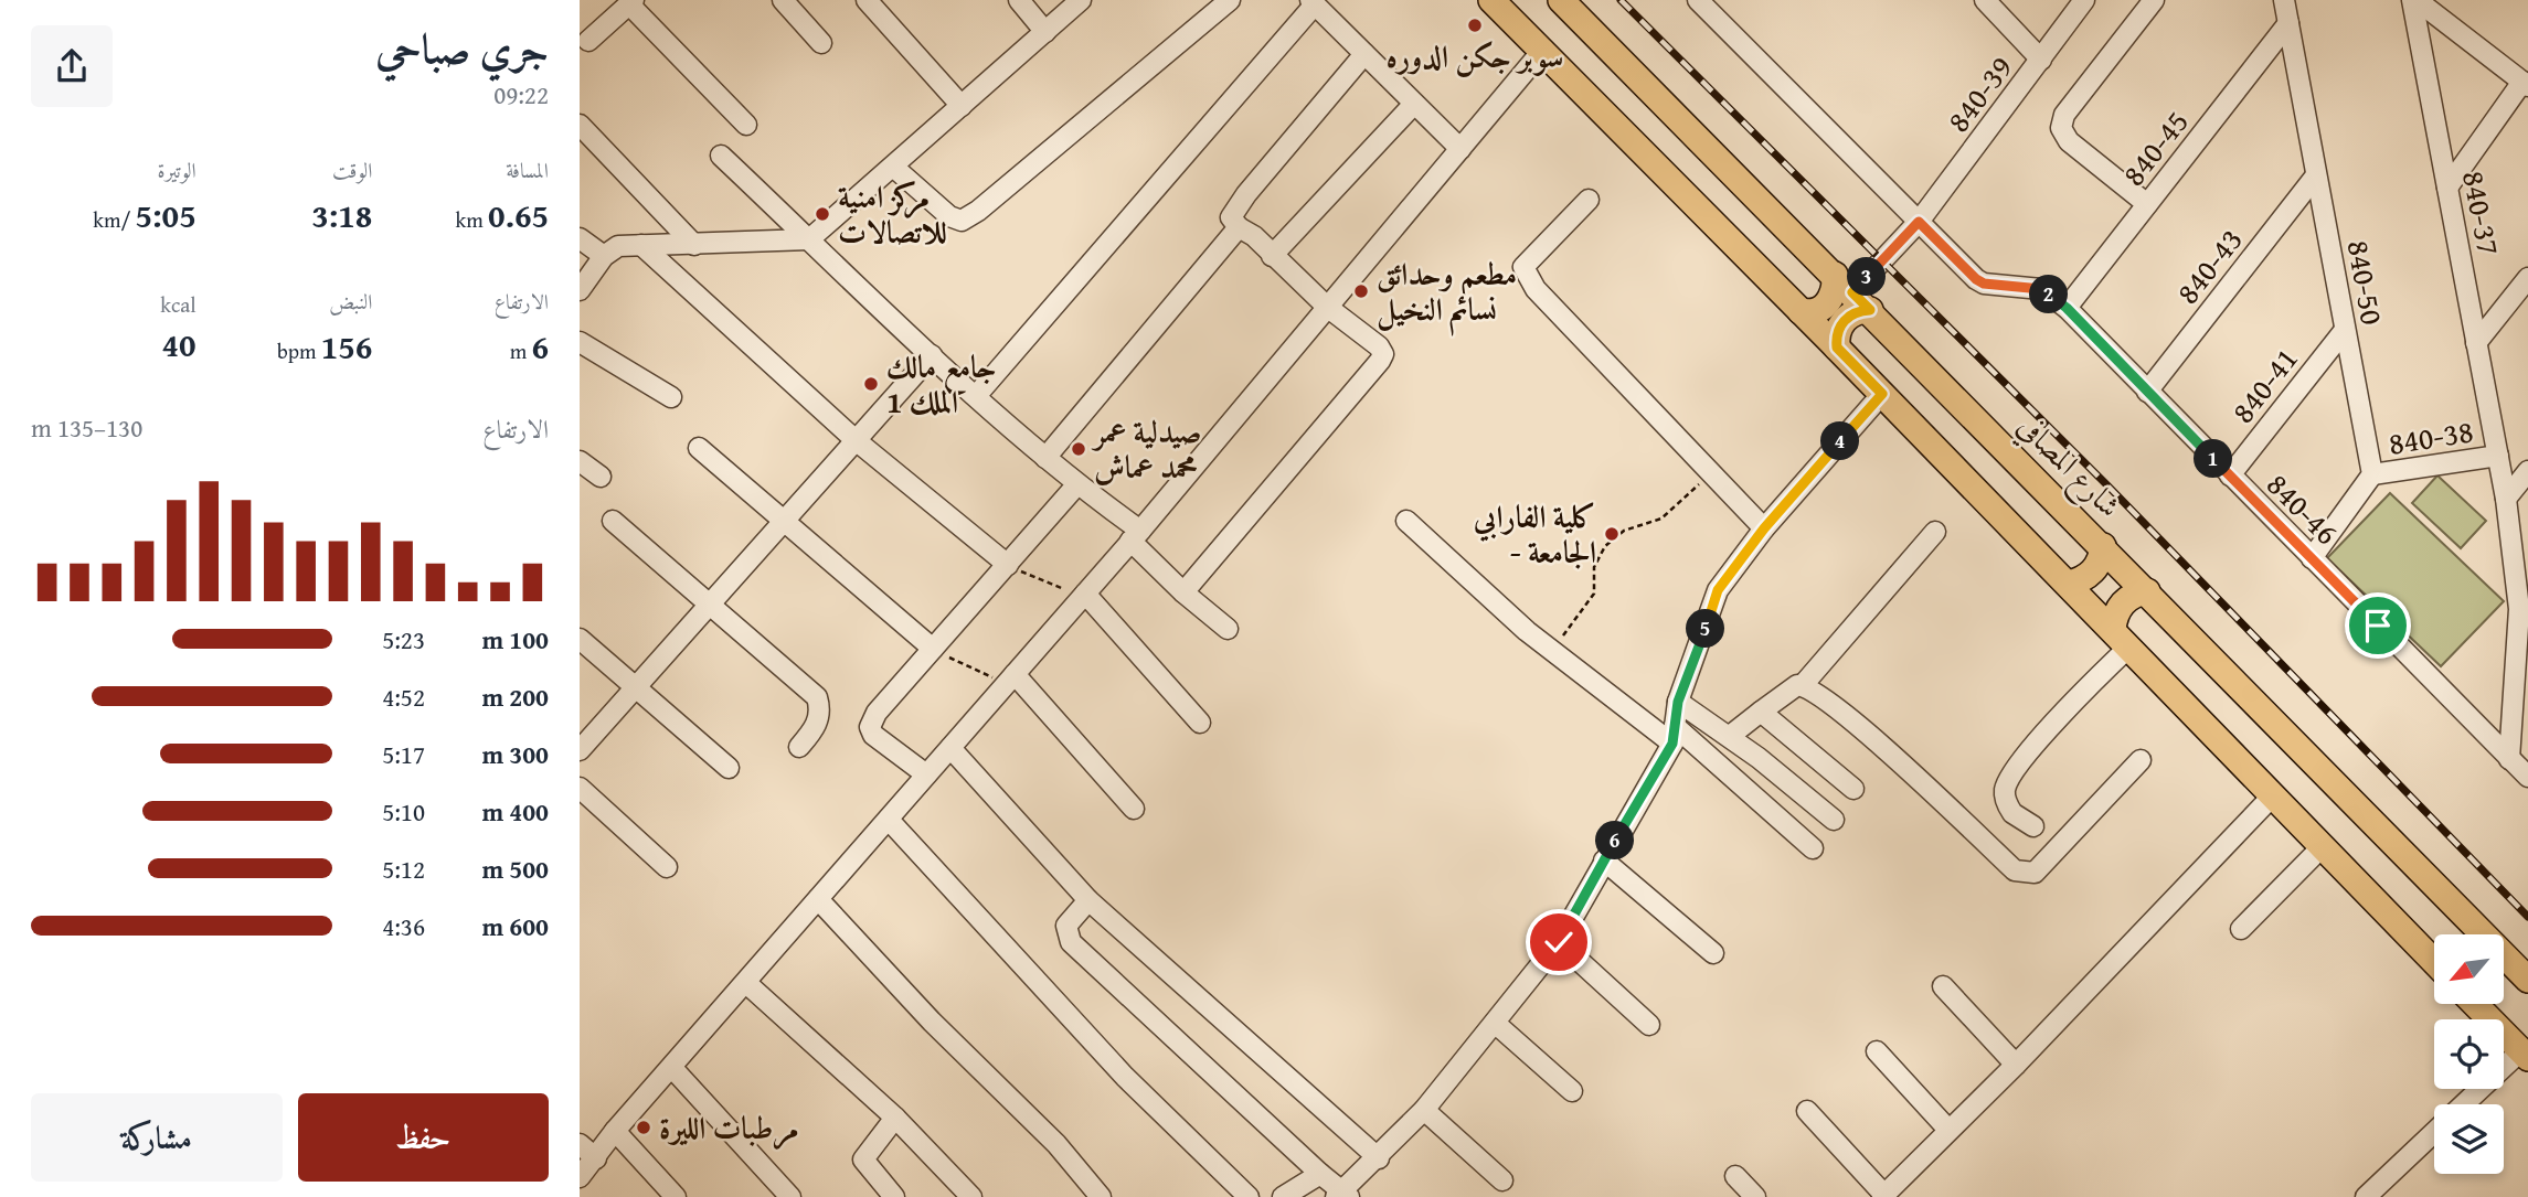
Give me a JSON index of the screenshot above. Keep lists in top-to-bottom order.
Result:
{
  "streets": {
    "main road": ["شارع المصافي"],
    "street": [
      "840-39",
      "840-45",
      "840-37",
      "840-43",
      "840-50",
      "840-41",
      "840-38",
      "840-46"
    ]
  },
  "crossings": [
    ["840-39", "شارع المصافي"],
    ["840-39", "840-46"],
    ["840-45", "840-50"],
    ["840-45", "840-46"],
    ["840-37", "840-38"],
    ["840-37", "840-46"],
    ["840-43", "840-50"],
    ["840-43", "840-46"],
    ["840-50", "840-41"],
    ["840-50", "840-38"],
    ["840-41", "840-46"]
  ],
  "places": [
    "سوبر جكن الدوره",
    "مركز امنية للاتصالات",
    "مطعم وحدائق نسائم النخيل",
    "جامع مالك الملك 1",
    "صيدلية عمر محمد عماش",
    "كلية الفارابي - الجامعة",
    "مرطبات الليرة"
  ],
  "north": "bottom left",
  "page": {
    "heading": ["جري صباحي", "09:22"],
    "stats": [
      ["المسافة", "0.65 km"],
      ["الوقت", "3:18"],
      ["الوتيرة", "5:05 /km"],
      ["الارتفاع", "6 m"],
      ["النبض", "156 bpm"],
      ["kcal", "40"]
    ],
    "pins": [
      "3",
      "2",
      "4",
      "1",
      "5",
      "6"
    ],
    "chart": ["الارتفاع", "130–135 m"],
    "list": [
      {
        "name": "100 m",
        "note": "5:23"
      },
      {
        "name": "200 m",
        "note": "4:52"
      },
      {
        "name": "300 m",
        "note": "5:17"
      },
      {
        "name": "400 m",
        "note": "5:10"
      },
      {
        "name": "500 m",
        "note": "5:12"
      },
      {
        "name": "600 m",
        "note": "4:36"
      }
    ],
    "buttons": ["حفظ", "مشاركة"]
  }
}
